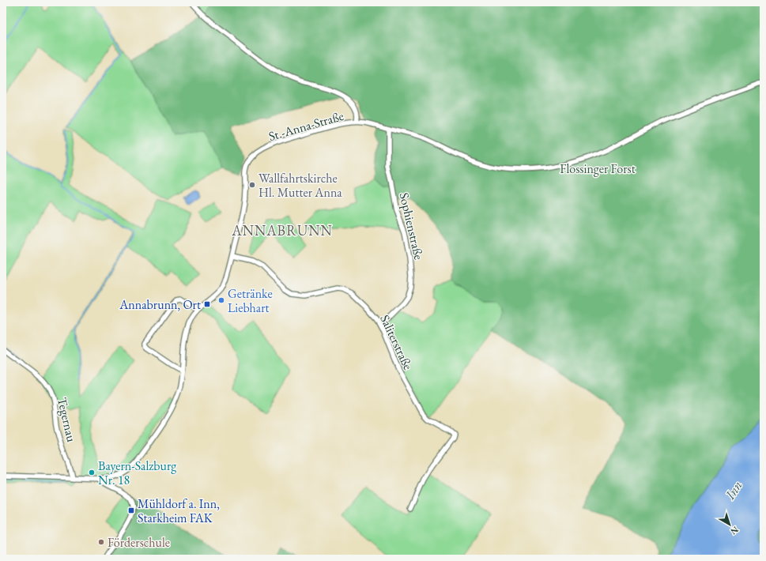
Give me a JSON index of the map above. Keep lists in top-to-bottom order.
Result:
{
  "streets": {
    "street": [
      "St.-Anna-Straße",
      "Sophienstraße",
      "Saliterstraße",
      "Tegernau"
    ]
  },
  "crossings": [
    ["St.-Anna-Straße", "Sophienstraße"],
    ["St.-Anna-Straße", "Saliterstraße"],
    ["Sophienstraße", "Saliterstraße"]
  ],
  "districts": ["ANNABRUNN"],
  "water": ["Inn"],
  "parks": ["Flossinger Forst"],
  "places": {
    "other": [
      "Wallfahrtskirche Hl. Mutter Anna",
      "Getränke Liebhart",
      "Bayern-Salzburg Nr. 18",
      "Förderschule"
    ],
    "transit": ["Annabrunn, Ort", "Mühldorf a. Inn, Starkheim FAK"]
  },
  "north": "bottom right"
}
